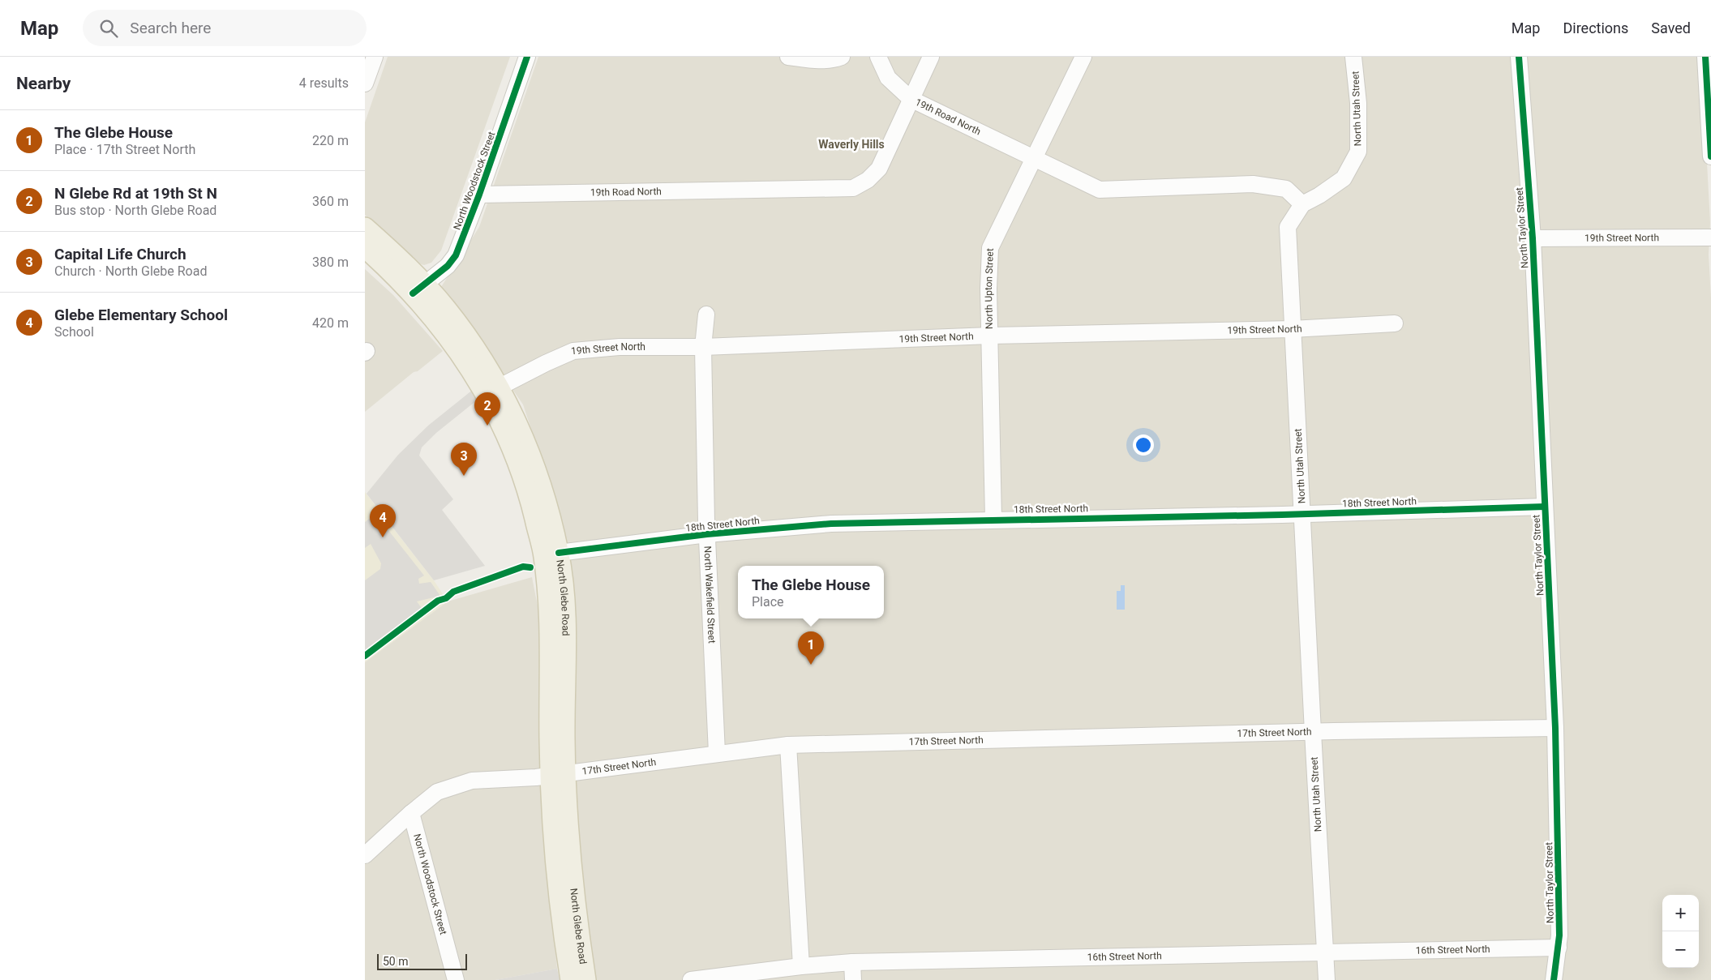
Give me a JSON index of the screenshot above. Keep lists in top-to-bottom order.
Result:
{
  "streets": {
    "main road": ["North Glebe Road"],
    "street": [
      "North Utah Street",
      "19th Road North",
      "North Woodstock Street",
      "North Taylor Street",
      "19th Street North",
      "North Upton Street",
      "18th Street North",
      "North Wakefield Street",
      "17th Street North",
      "16th Street North"
    ]
  },
  "crossings": [
    ["North Utah Street", "19th Road North"],
    ["North Utah Street", "19th Street North"],
    ["North Utah Street", "18th Street North"],
    ["North Utah Street", "17th Street North"],
    ["North Utah Street", "16th Street North"],
    ["19th Road North", "North Woodstock Street"],
    ["19th Road North", "North Upton Street"],
    ["North Woodstock Street", "North Glebe Road"],
    ["North Woodstock Street", "17th Street North"],
    ["North Taylor Street", "19th Street North"],
    ["North Taylor Street", "18th Street North"],
    ["North Taylor Street", "17th Street North"],
    ["North Taylor Street", "16th Street North"],
    ["19th Street North", "North Upton Street"],
    ["19th Street North", "North Wakefield Street"],
    ["19th Street North", "North Glebe Road"],
    ["North Upton Street", "18th Street North"],
    ["18th Street North", "North Wakefield Street"],
    ["18th Street North", "North Glebe Road"],
    ["North Wakefield Street", "17th Street North"],
    ["North Glebe Road", "17th Street North"]
  ],
  "districts": ["Waverly Hills"],
  "scale_bar": "50 m",
  "page": {
    "header": "Map",
    "search": "Search here",
    "nav": ["Map", "Directions", "Saved"],
    "heading": ["Nearby", "4 results"],
    "list": [
      {
        "mark": "1",
        "name": "The Glebe House",
        "note": "Place · 17th Street North",
        "value": "220 m"
      },
      {
        "mark": "2",
        "name": "N Glebe Rd at 19th St N",
        "note": "Bus stop · North Glebe Road",
        "value": "360 m"
      },
      {
        "mark": "3",
        "name": "Capital Life Church",
        "note": "Church · North Glebe Road",
        "value": "380 m"
      },
      {
        "mark": "4",
        "name": "Glebe Elementary School",
        "note": "School",
        "value": "420 m"
      }
    ],
    "pins": [
      "2",
      "3",
      "4",
      "1"
    ],
    "popup": ["The Glebe House", "Place"],
    "map_buttons": ["+", "−"],
    "scale": "50 m"
  }
}
